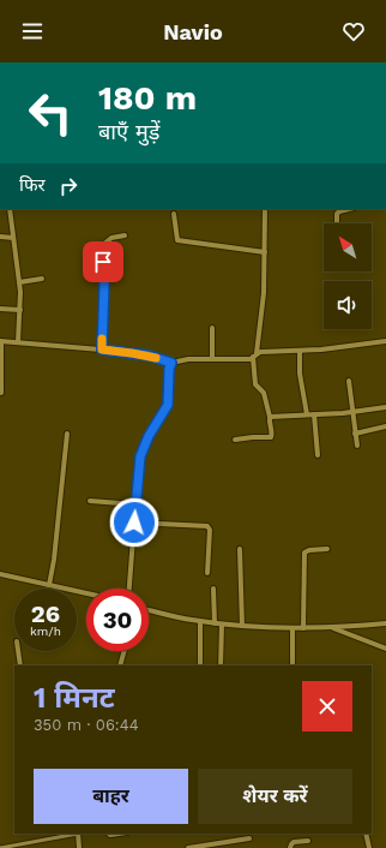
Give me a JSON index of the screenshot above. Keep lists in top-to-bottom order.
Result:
{
  "north": "top left",
  "page": {
    "header": "Navio",
    "turn": ["180 m", "बाएँ मुड़ें"],
    "then": "फिर",
    "speed": "26 km/h",
    "limit": "30",
    "heading": ["1 मिनट", "350 m · 06:44"],
    "buttons": ["बाहर", "शेयर करें"]
  }
}
